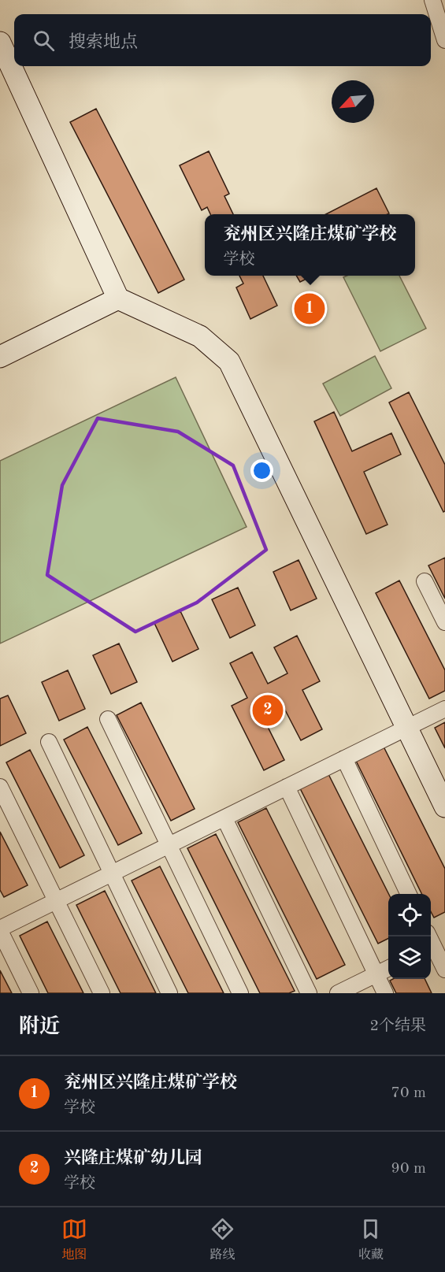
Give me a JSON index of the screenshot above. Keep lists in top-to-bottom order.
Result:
{
  "north": "bottom left",
  "page": {
    "search": "搜索地点",
    "popup": ["兖州区兴隆庄煤矿学校", "学校"],
    "pins": ["1", "2"],
    "heading": ["附近", "2个结果"],
    "list": [
      {
        "mark": "1",
        "name": "兖州区兴隆庄煤矿学校",
        "note": "学校",
        "value": "70 m"
      },
      {
        "mark": "2",
        "name": "兴隆庄煤矿幼儿园",
        "note": "学校",
        "value": "90 m"
      }
    ],
    "nav": ["地图", "路线", "收藏"]
  }
}
